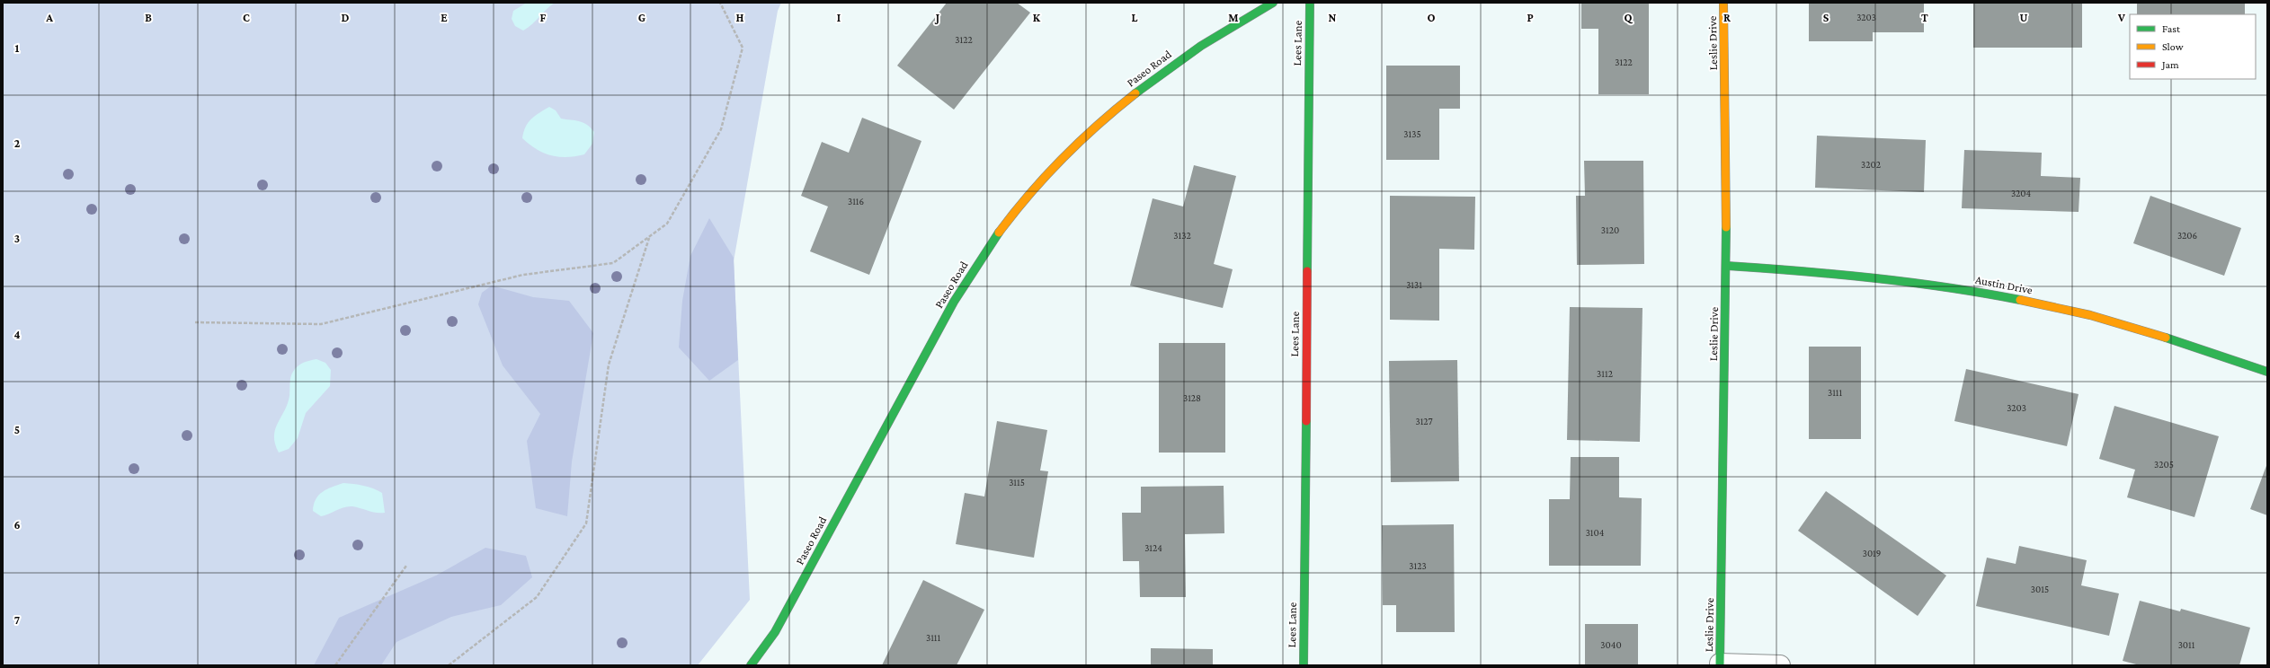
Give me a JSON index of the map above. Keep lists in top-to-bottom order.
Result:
{
  "streets": {
    "street": [
      "Lees Lane",
      "Leslie Drive",
      "Paseo Road",
      "Austin Drive"
    ]
  },
  "crossings": [
    ["Leslie Drive", "Austin Drive"]
  ],
  "house_numbers": [
    "3203",
    "3122",
    "3122",
    "3135",
    "3202",
    "3204",
    "3116",
    "3120",
    "3132",
    "3206",
    "3131",
    "3112",
    "3111",
    "3128",
    "3203",
    "3127",
    "3205",
    "3115",
    "3104",
    "3124",
    "3019",
    "3123",
    "3015",
    "3111",
    "3040",
    "3011"
  ],
  "legend": ["Fast", "Slow", "Jam"],
  "grid": {
    "columns": [
      "A",
      "B",
      "C",
      "D",
      "E",
      "F",
      "G",
      "H",
      "I",
      "J",
      "K",
      "L",
      "M",
      "N",
      "O",
      "P",
      "Q",
      "R",
      "S",
      "T",
      "U",
      "V"
    ],
    "rows": [
      "1",
      "2",
      "3",
      "4",
      "5",
      "6",
      "7"
    ]
  }
}
